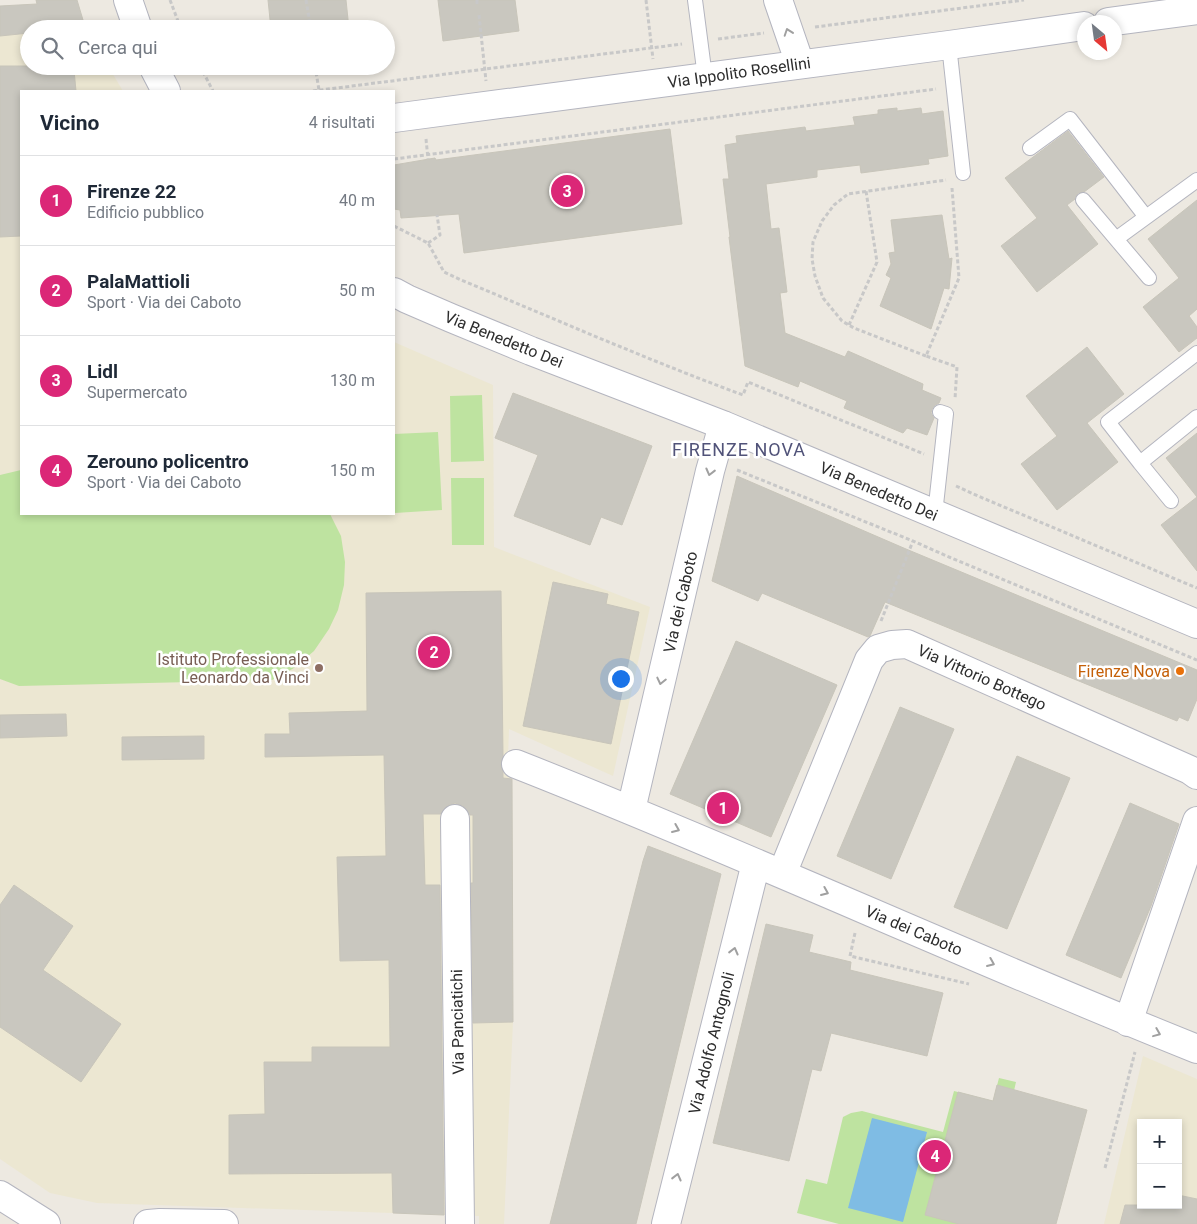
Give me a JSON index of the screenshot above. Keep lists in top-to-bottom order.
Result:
{
  "streets": {
    "street": [
      "Via Ippolito Rosellini",
      "Via Benedetto Dei",
      "Via dei Caboto",
      "Via Vittorio Bottego",
      "Via Panciatichi",
      "Via Adolfo Antognoli"
    ]
  },
  "crossings": [
    ["Via Benedetto Dei", "Via dei Caboto"],
    ["Via dei Caboto", "Via Adolfo Antognoli"]
  ],
  "one_way": ["Via Adolfo Antognoli"],
  "districts": ["FIRENZE NOVA"],
  "places": ["Istituto Professionale Leonardo da Vinci", "Firenze Nova"],
  "north": "bottom right",
  "page": {
    "search": "Cerca qui",
    "heading": ["Vicino", "4 risultati"],
    "list": [
      {
        "mark": "1",
        "name": "Firenze 22",
        "note": "Edificio pubblico",
        "value": "40 m"
      },
      {
        "mark": "2",
        "name": "PalaMattioli",
        "note": "Sport · Via dei Caboto",
        "value": "50 m"
      },
      {
        "mark": "3",
        "name": "Lidl",
        "note": "Supermercato",
        "value": "130 m"
      },
      {
        "mark": "4",
        "name": "Zerouno policentro",
        "note": "Sport · Via dei Caboto",
        "value": "150 m"
      }
    ],
    "pins": [
      "3",
      "2",
      "1",
      "4"
    ],
    "map_buttons": ["+", "−"]
  }
}
